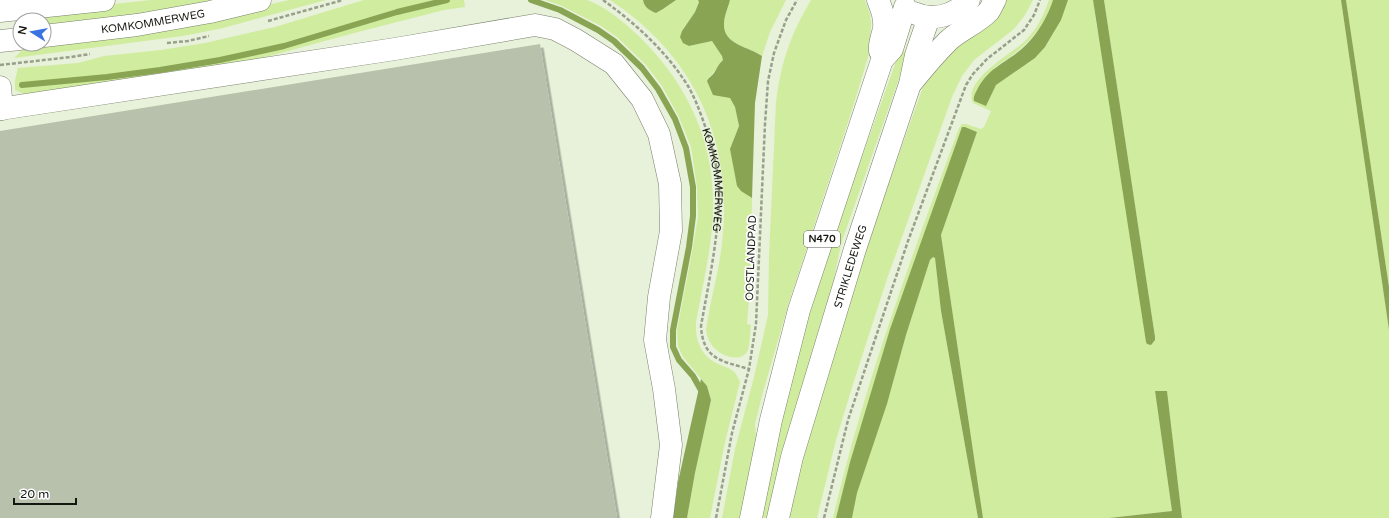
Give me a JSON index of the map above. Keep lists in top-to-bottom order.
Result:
{
  "streets": {
    "main road": ["KOMKOMMERWEG", "N470", "STRIKLEDEWEG"],
    "path": ["OOSTLANDPAD"]
  },
  "crossings": [
    ["KOMKOMMERWEG", "OOSTLANDPAD"],
    ["N470", "STRIKLEDEWEG"]
  ],
  "scale_bar": "20 m",
  "north": "left"
}
